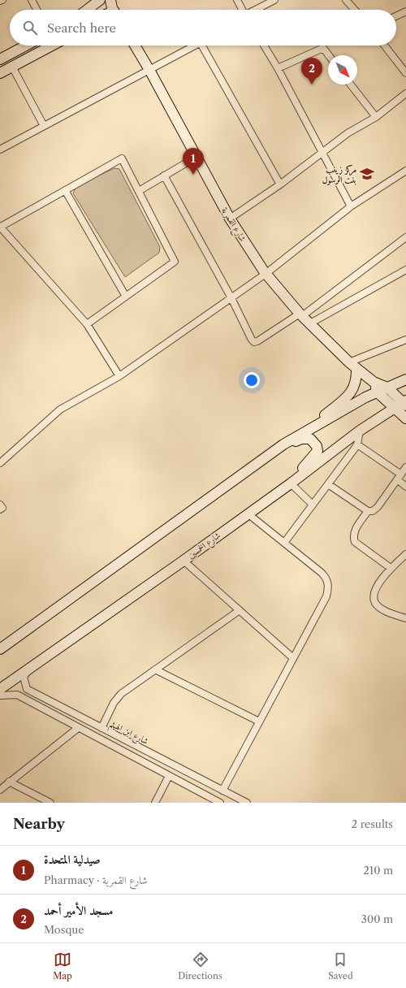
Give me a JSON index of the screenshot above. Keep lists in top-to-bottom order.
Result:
{
  "streets": {
    "street": ["شارع القمرية", "شارع الخمسين", "شارع ابن الهيثم"]
  },
  "crossings": [
    ["شارع القمرية", "شارع الخمسين"],
    ["شارع الخمسين", "شارع ابن الهيثم"]
  ],
  "places": {
    "school or university": ["مركز زينب بنت الرسول"]
  },
  "north": "bottom right",
  "page": {
    "search": "Search here",
    "pins": ["2", "1"],
    "heading": ["Nearby", "2 results"],
    "list": [
      {
        "mark": "1",
        "name": "صيدلية المتحدة",
        "note": "Pharmacy · شارع القمرية",
        "value": "210 m"
      },
      {
        "mark": "2",
        "name": "مسجد الأمير أحمد",
        "note": "Mosque",
        "value": "300 m"
      }
    ],
    "nav": ["Map", "Directions", "Saved"]
  }
}
